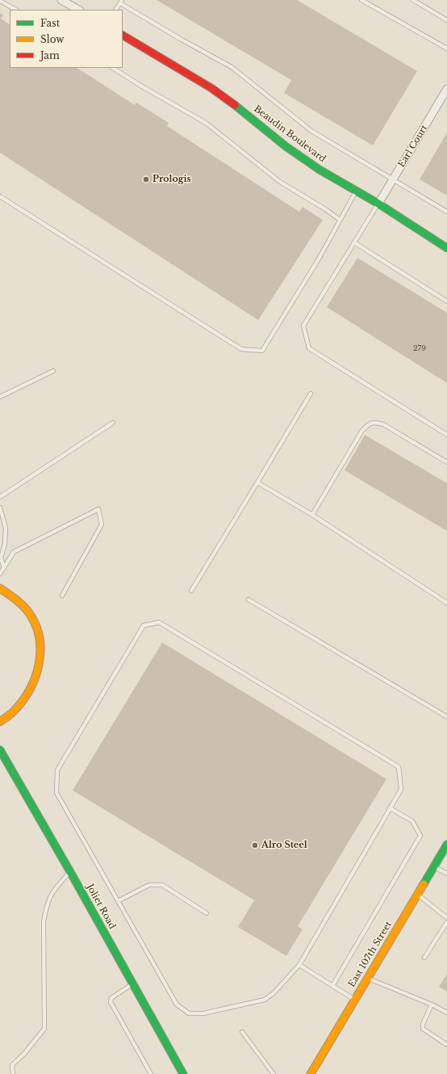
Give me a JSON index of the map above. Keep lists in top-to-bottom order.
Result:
{
  "streets": {
    "street": [
      "Beaudin Boulevard",
      "Earl Court",
      "Joliet Road",
      "East 107th Street"
    ]
  },
  "crossings": [
    ["Beaudin Boulevard", "Earl Court"]
  ],
  "places": ["Prologis", "Alro Steel"],
  "house_numbers": ["279"],
  "legend": ["Fast", "Slow", "Jam"]
}
